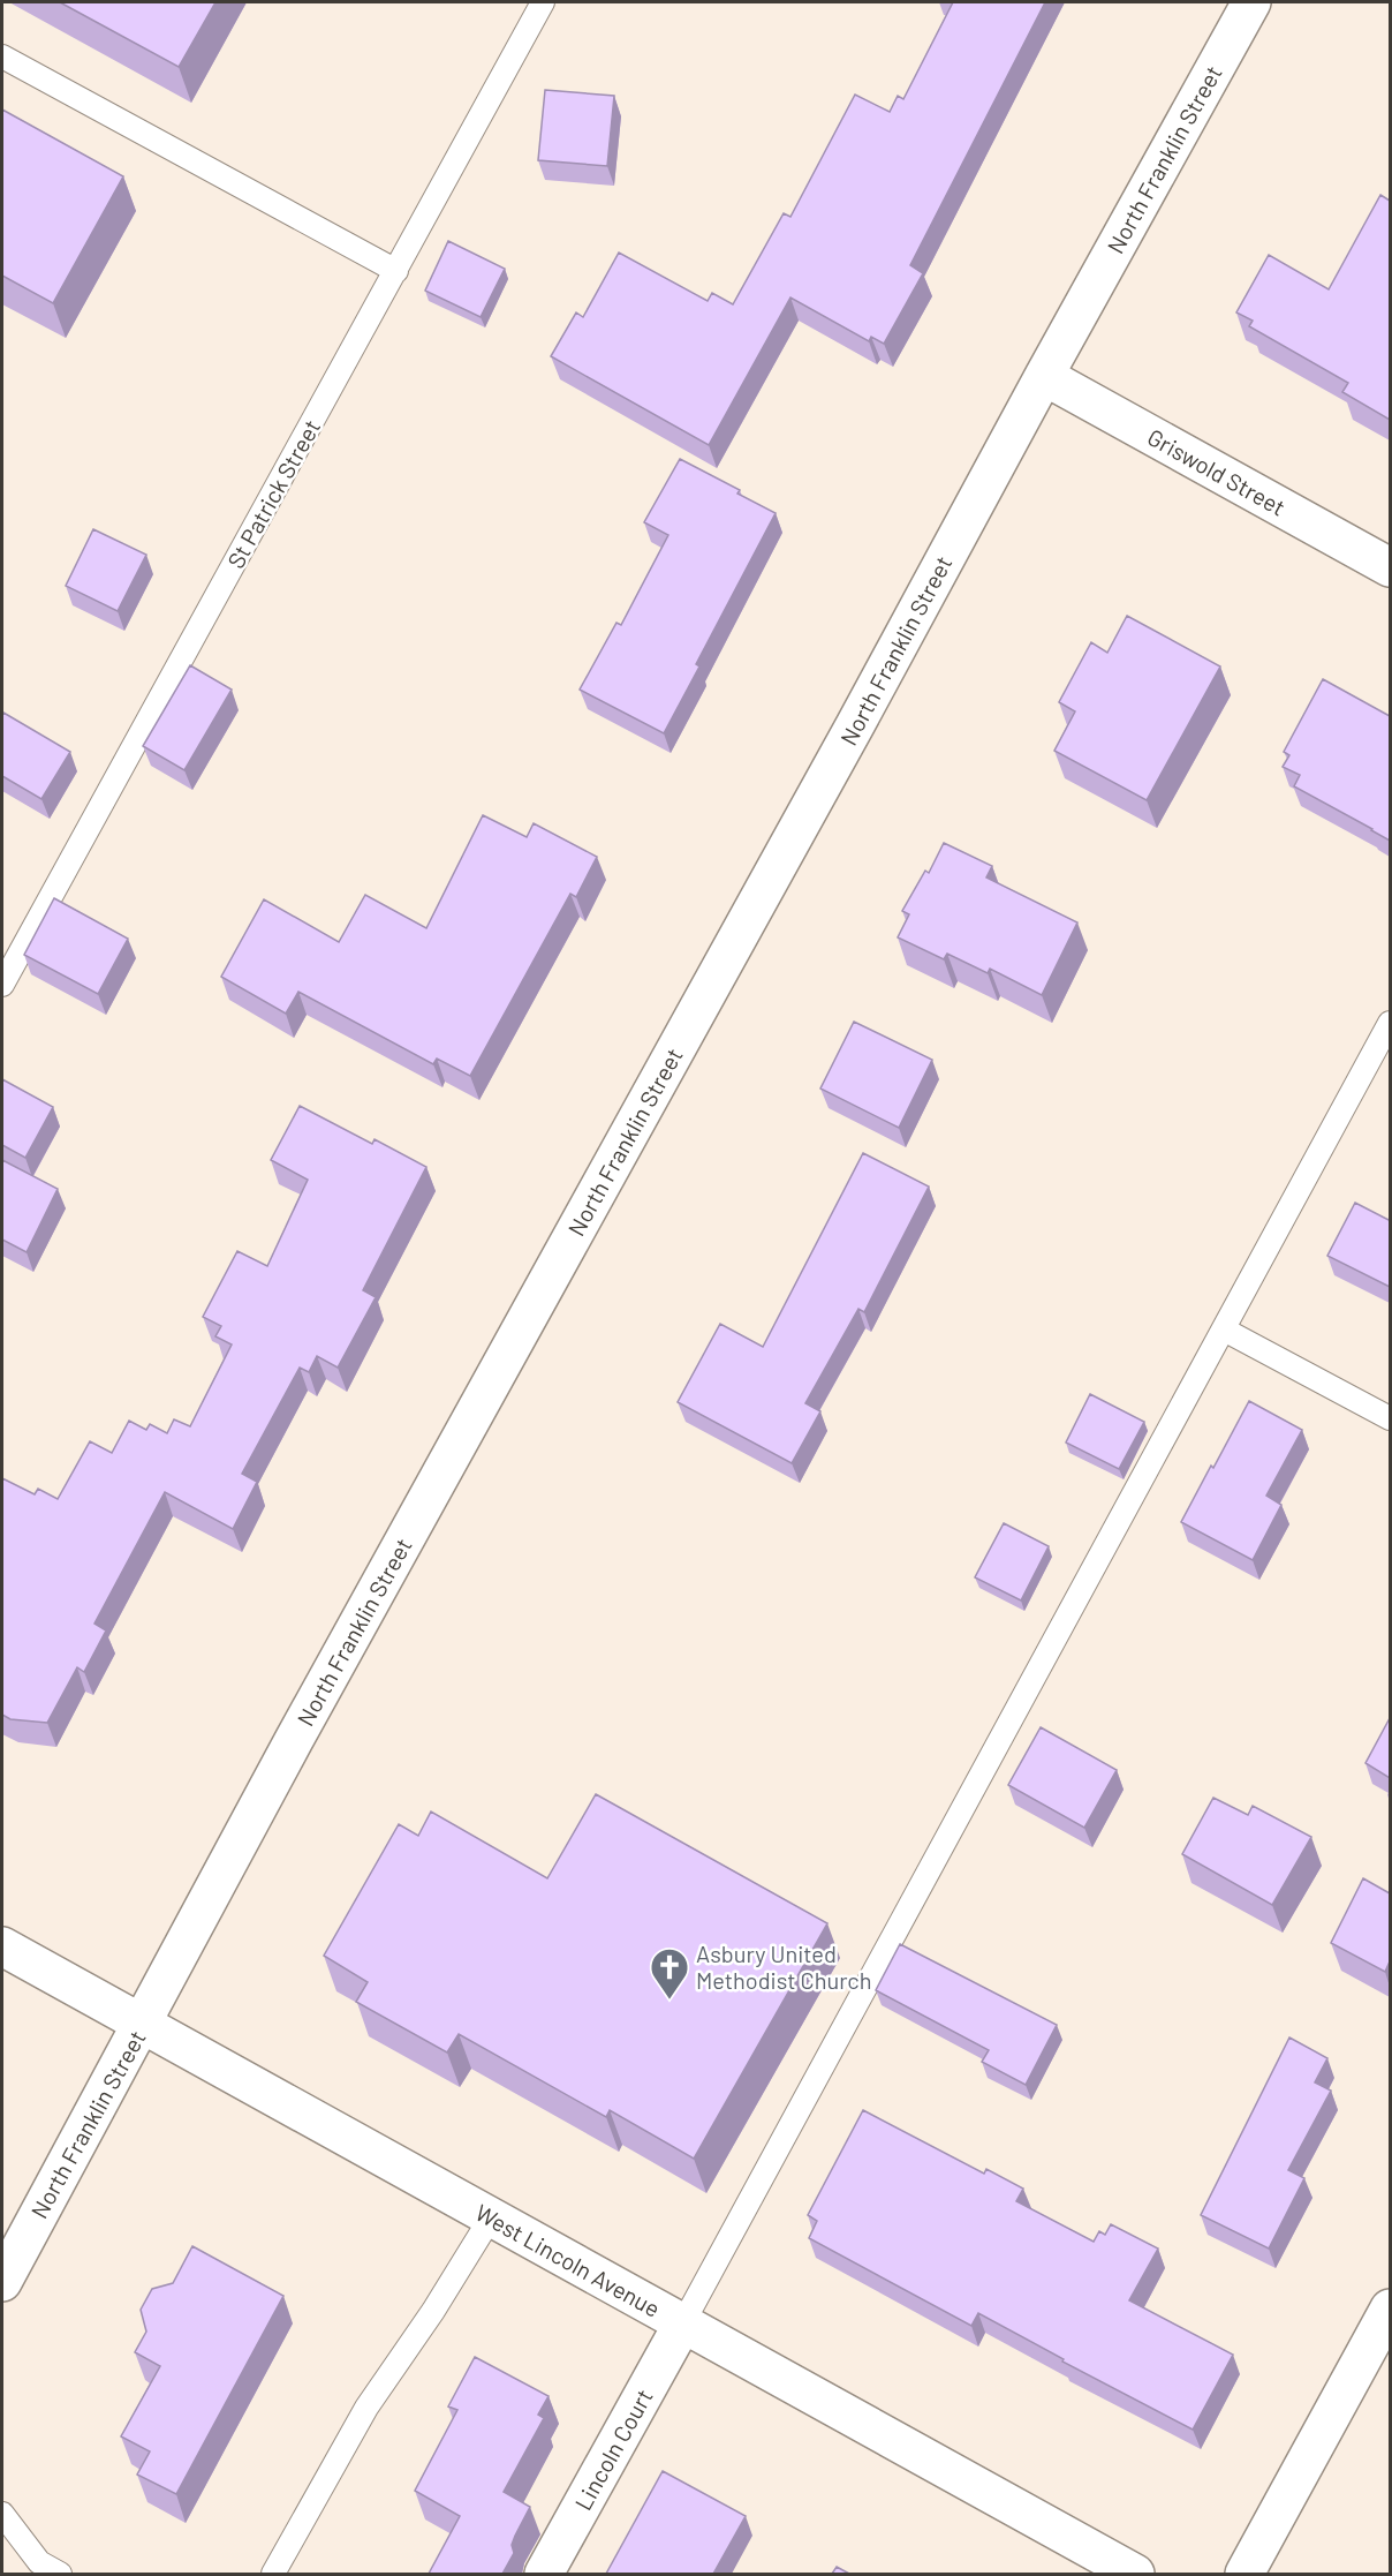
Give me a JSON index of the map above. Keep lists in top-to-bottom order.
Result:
{
  "streets": {
    "street": [
      "North Franklin Street",
      "Griswold Street",
      "West Lincoln Avenue",
      "Lincoln Court"
    ],
    "lane": ["St Patrick Street"]
  },
  "crossings": [
    ["North Franklin Street", "Griswold Street"],
    ["North Franklin Street", "West Lincoln Avenue"],
    ["West Lincoln Avenue", "Lincoln Court"]
  ],
  "places": {
    "church": ["Asbury United Methodist Church"]
  }
}
